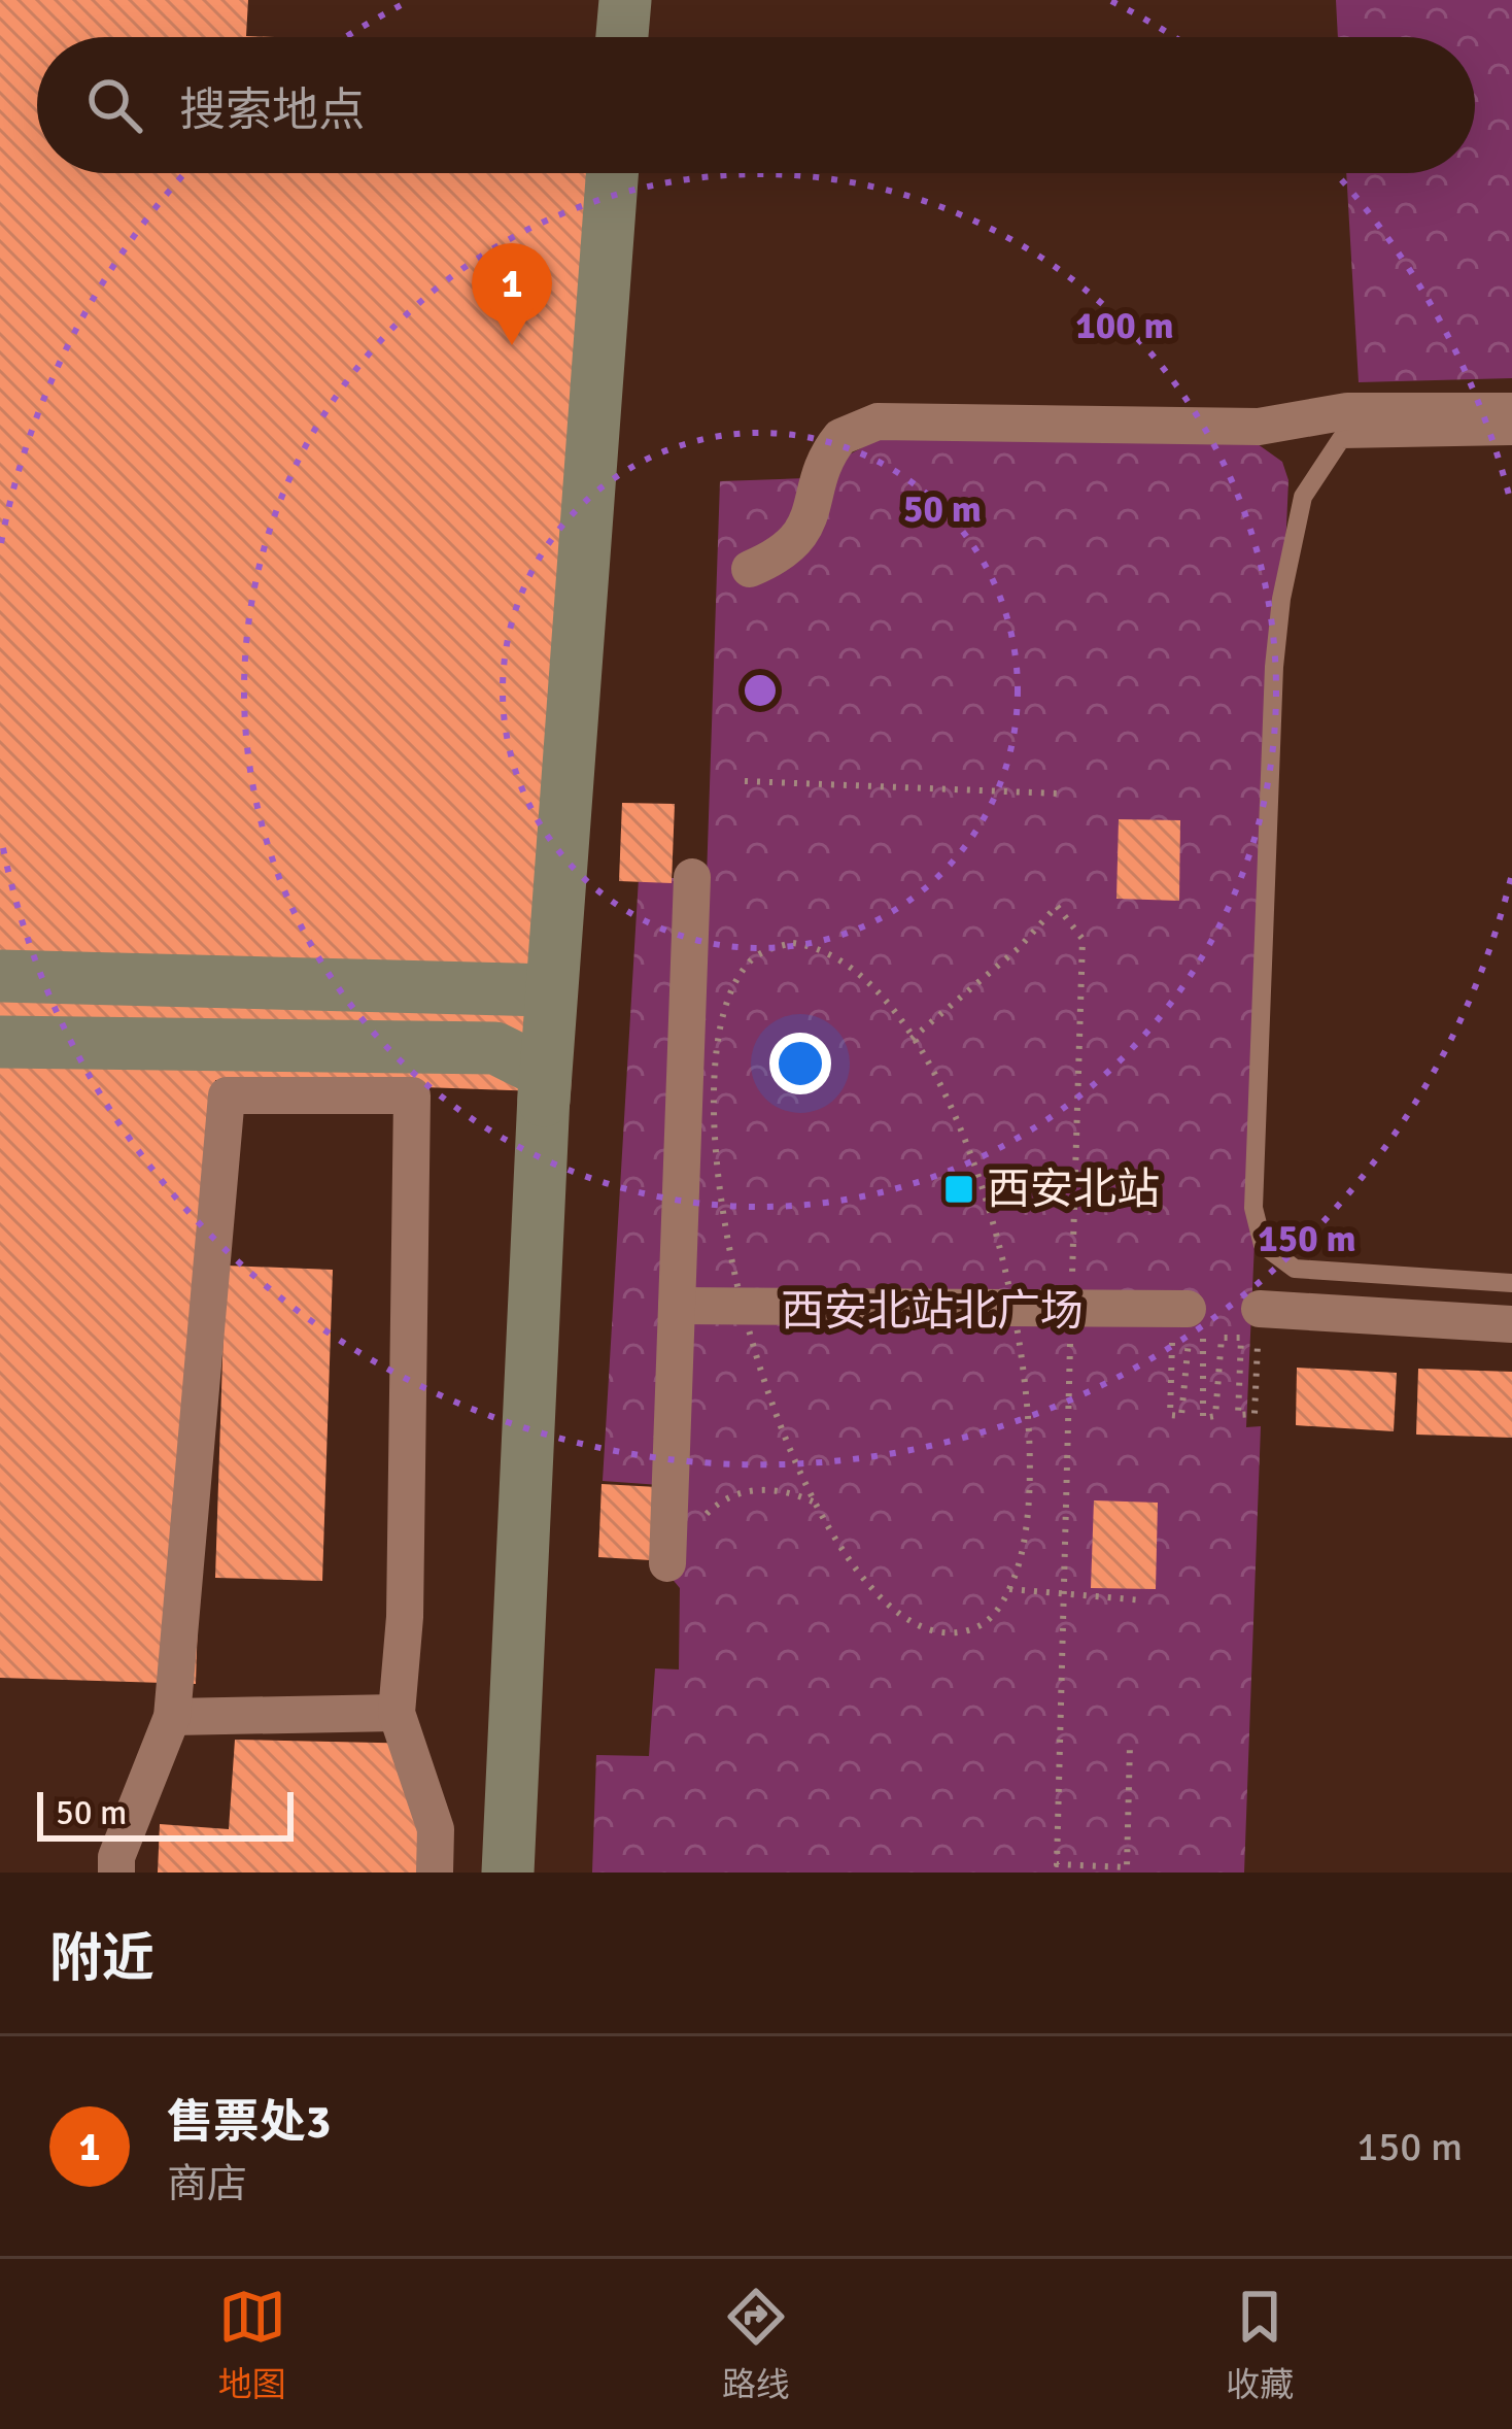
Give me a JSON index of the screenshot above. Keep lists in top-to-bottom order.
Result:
{
  "parks": ["西安北站北广场"],
  "places": {
    "transit": ["西安北站"]
  },
  "scale_bar": "50 m",
  "page": {
    "search": "搜索地点",
    "pins": "1",
    "scale": "50 m",
    "heading": "附近",
    "list": [
      {
        "mark": "1",
        "name": "售票处3",
        "note": "商店",
        "value": "150 m"
      }
    ],
    "nav": ["地图", "路线", "收藏"]
  },
  "rings": ["100 m", "50 m", "150 m"]
}
